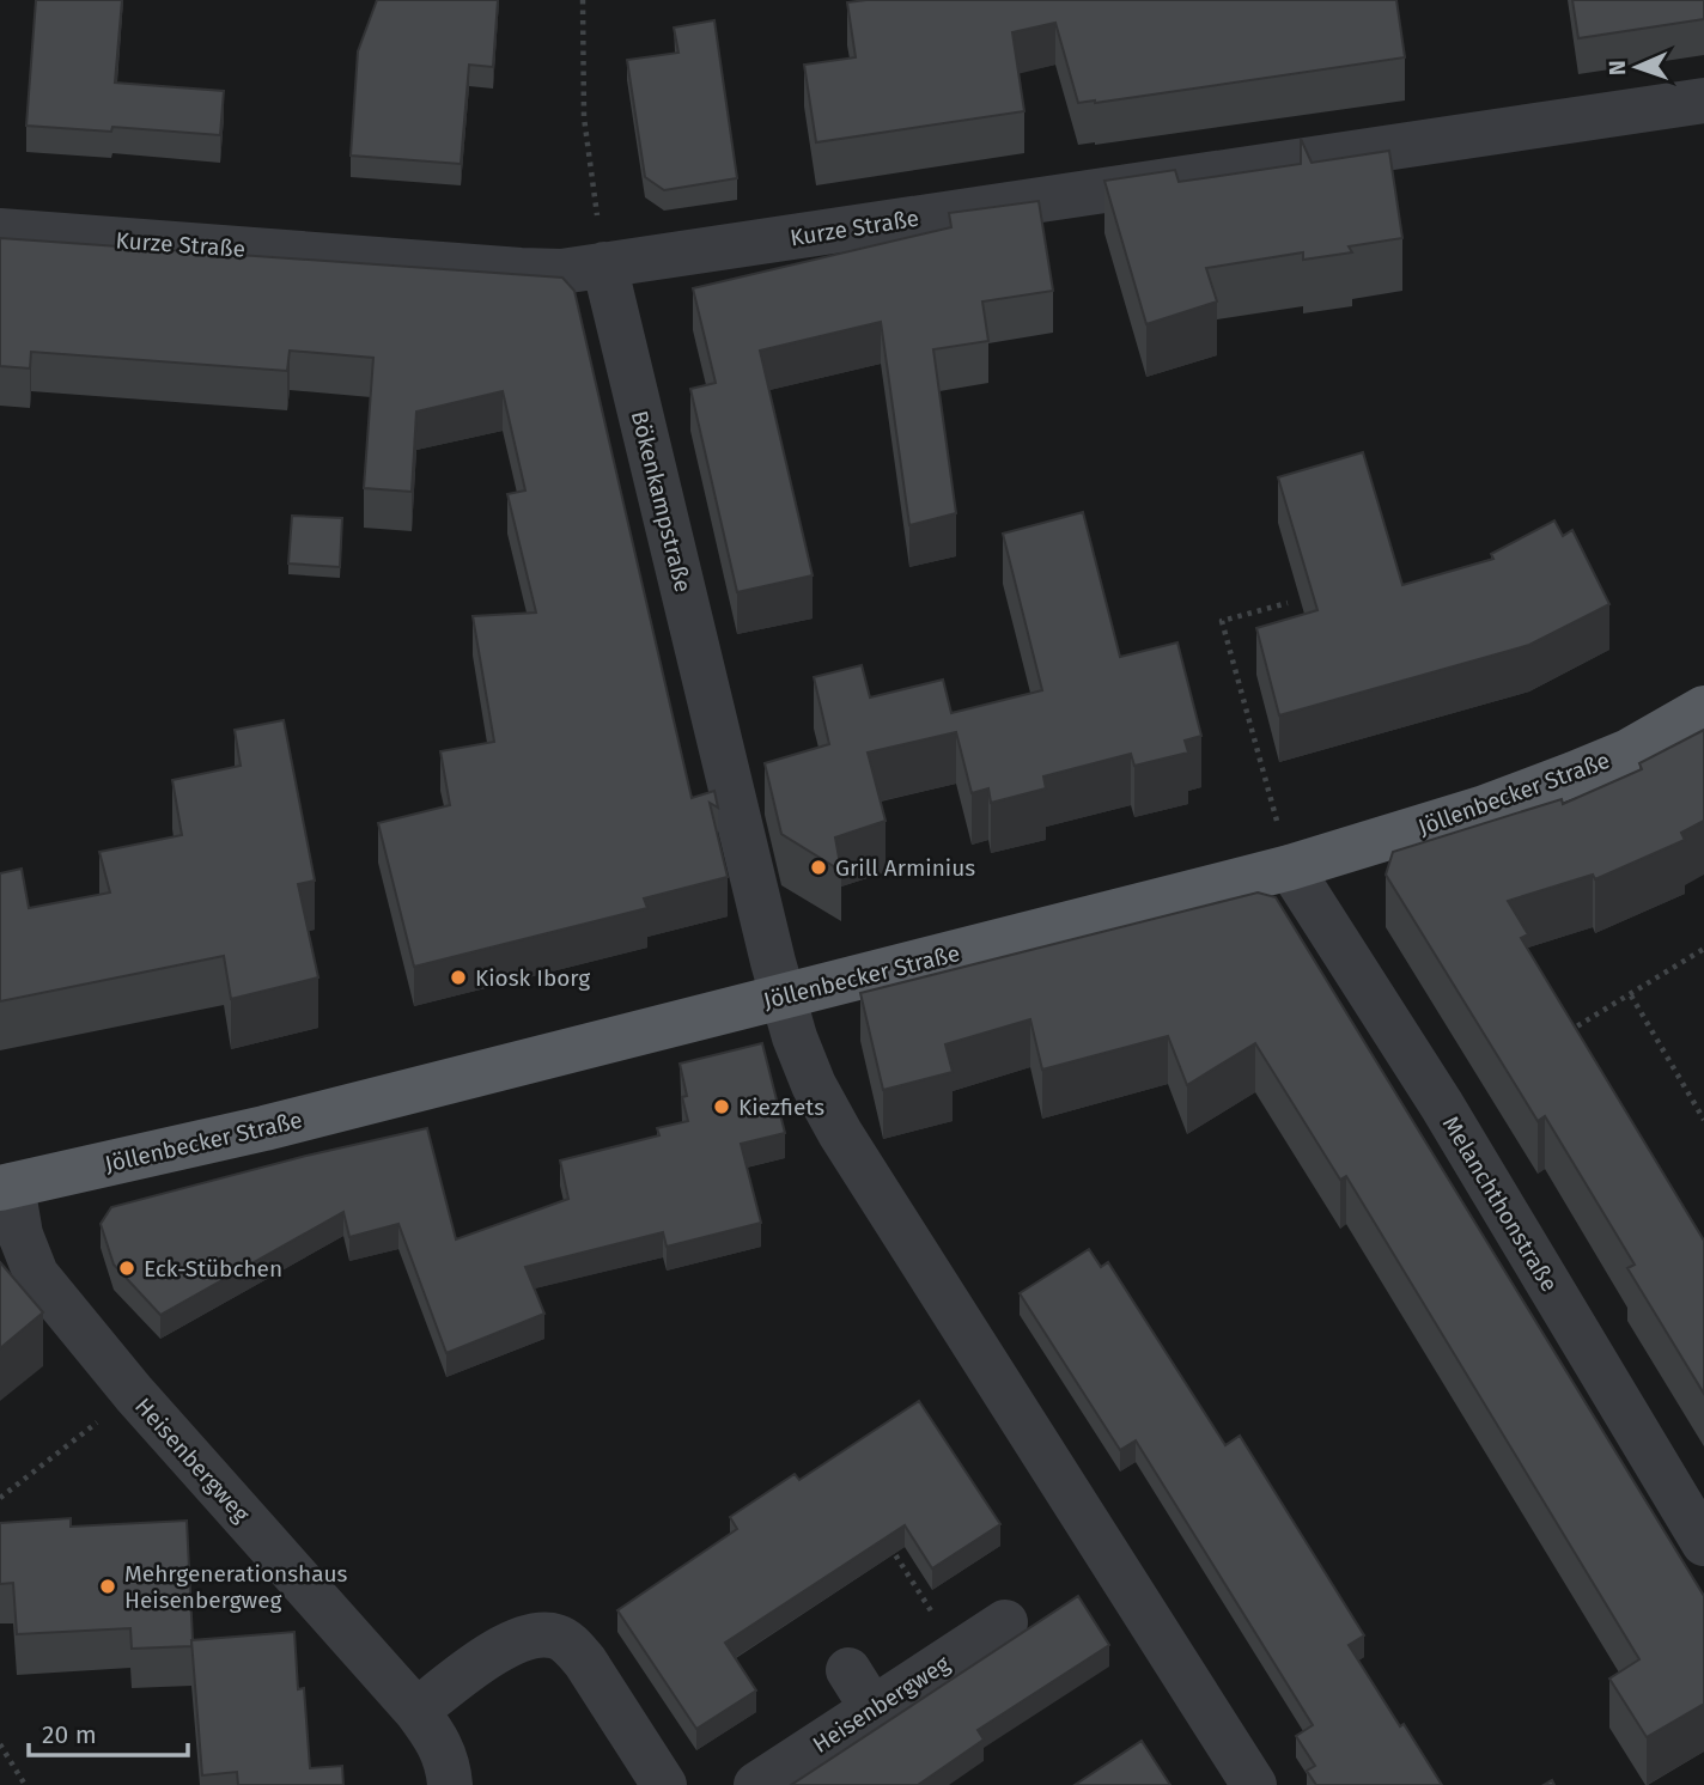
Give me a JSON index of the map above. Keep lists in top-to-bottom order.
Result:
{
  "streets": {
    "main road": ["Jöllenbecker Straße"],
    "street": [
      "Kurze Straße",
      "Bökenkampstraße",
      "Melanchthonstraße",
      "Heisenbergweg"
    ]
  },
  "crossings": [
    ["Kurze Straße", "Bökenkampstraße"],
    ["Bökenkampstraße", "Jöllenbecker Straße"],
    ["Jöllenbecker Straße", "Melanchthonstraße"],
    ["Jöllenbecker Straße", "Heisenbergweg"]
  ],
  "places": [
    "Grill Arminius",
    "Kiosk Iborg",
    "Kiezfiets",
    "Eck-Stübchen",
    "Mehrgenerationshaus Heisenbergweg"
  ],
  "scale_bar": "20 m",
  "north": "left"
}
